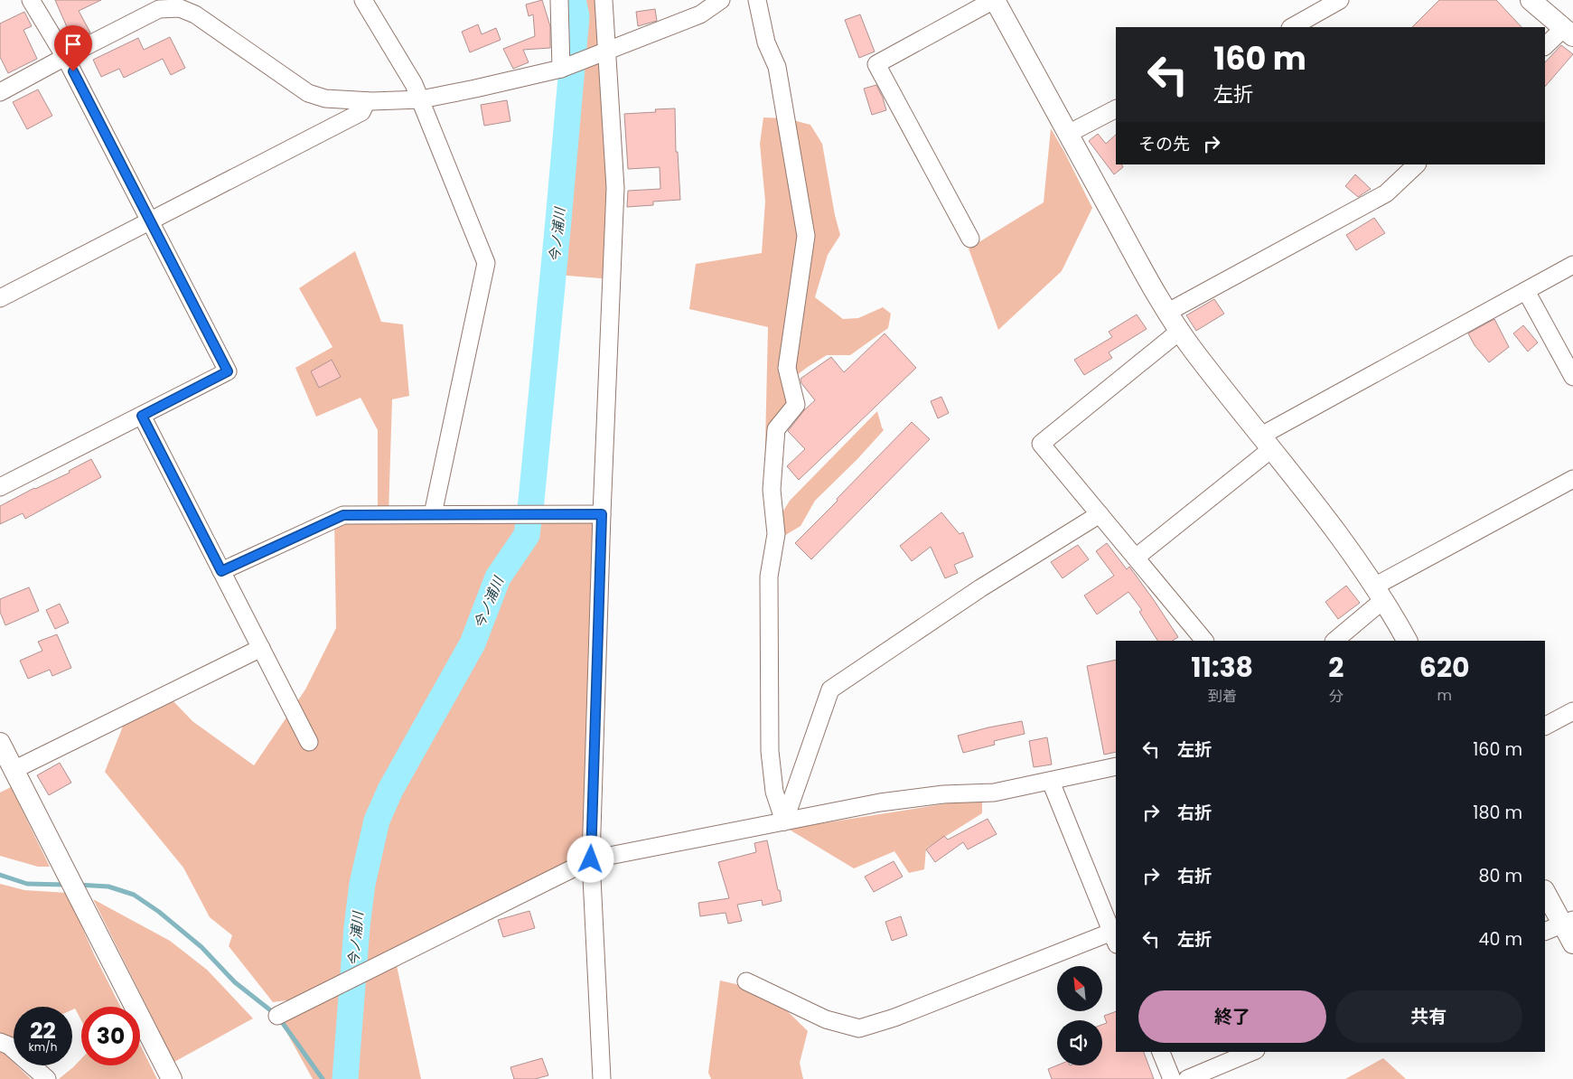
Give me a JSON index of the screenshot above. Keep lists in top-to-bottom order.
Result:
{
  "water": ["今ノ浦川"],
  "north": "top left",
  "page": {
    "turn": ["160 m", "左折"],
    "then": "その先",
    "eta": [
      "11:38",
      "到着",
      "2",
      "分",
      "620",
      "m"
    ],
    "list": [
      {
        "name": "左折",
        "value": "160 m"
      },
      {
        "name": "右折",
        "value": "180 m"
      },
      {
        "name": "右折",
        "value": "80 m"
      },
      {
        "name": "左折",
        "value": "40 m"
      }
    ],
    "buttons": ["終了", "共有"],
    "speed": "22 km/h",
    "limit": "30"
  }
}
